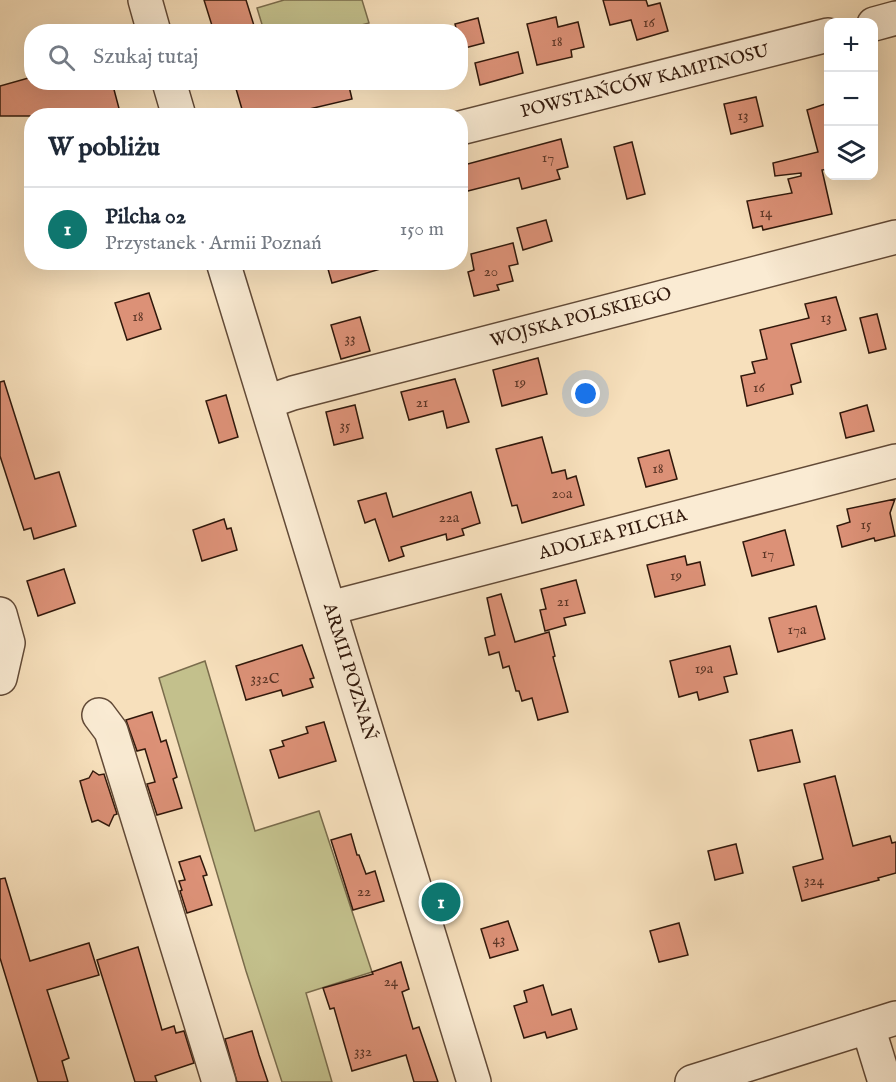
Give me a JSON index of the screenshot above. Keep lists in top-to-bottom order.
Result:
{
  "streets": {
    "street": [
      "POWSTAŃCÓW KAMPINOSU",
      "WOJSKA POLSKIEGO",
      "ADOLFA PILCHA",
      "ARMII POZNAŃ"
    ]
  },
  "crossings": [
    ["WOJSKA POLSKIEGO", "ARMII POZNAŃ"],
    ["ADOLFA PILCHA", "ARMII POZNAŃ"]
  ],
  "house_numbers": [
    "16",
    "18",
    "13",
    "17",
    "14",
    "20",
    "18",
    "13",
    "33",
    "19",
    "16",
    "21",
    "35",
    "18",
    "20a",
    "22a",
    "15",
    "17",
    "19",
    "21",
    "17a",
    "19a",
    "332C",
    "324",
    "22",
    "43",
    "24",
    "332"
  ],
  "page": {
    "map_buttons": ["+", "−"],
    "search": "Szukaj tutaj",
    "heading": "W pobliżu",
    "list": [
      {
        "mark": "1",
        "name": "Pilcha 02",
        "note": "Przystanek · Armii Poznań",
        "value": "150 m"
      }
    ],
    "pins": "1"
  }
}
